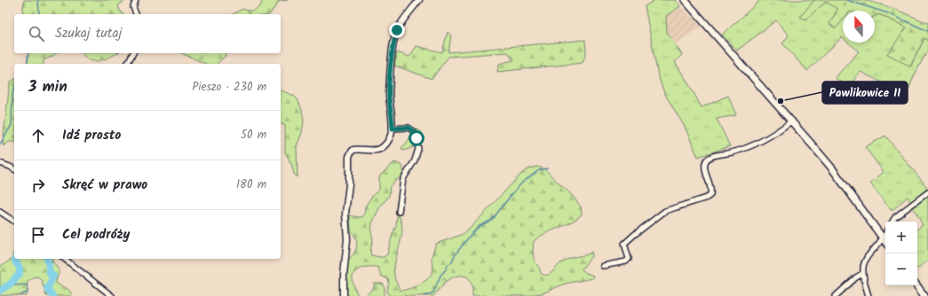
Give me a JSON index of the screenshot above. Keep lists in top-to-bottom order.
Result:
{
  "places": ["Pawlikowice II"],
  "north": "top",
  "page": {
    "search": "Szukaj tutaj",
    "heading": ["3 min", "Pieszo · 230 m"],
    "list": [
      ["Idź prosto", "50 m"],
      ["Skręć w prawo", "180 m"],
      "Cel podróży"
    ],
    "map_buttons": ["+", "−"]
  }
}
